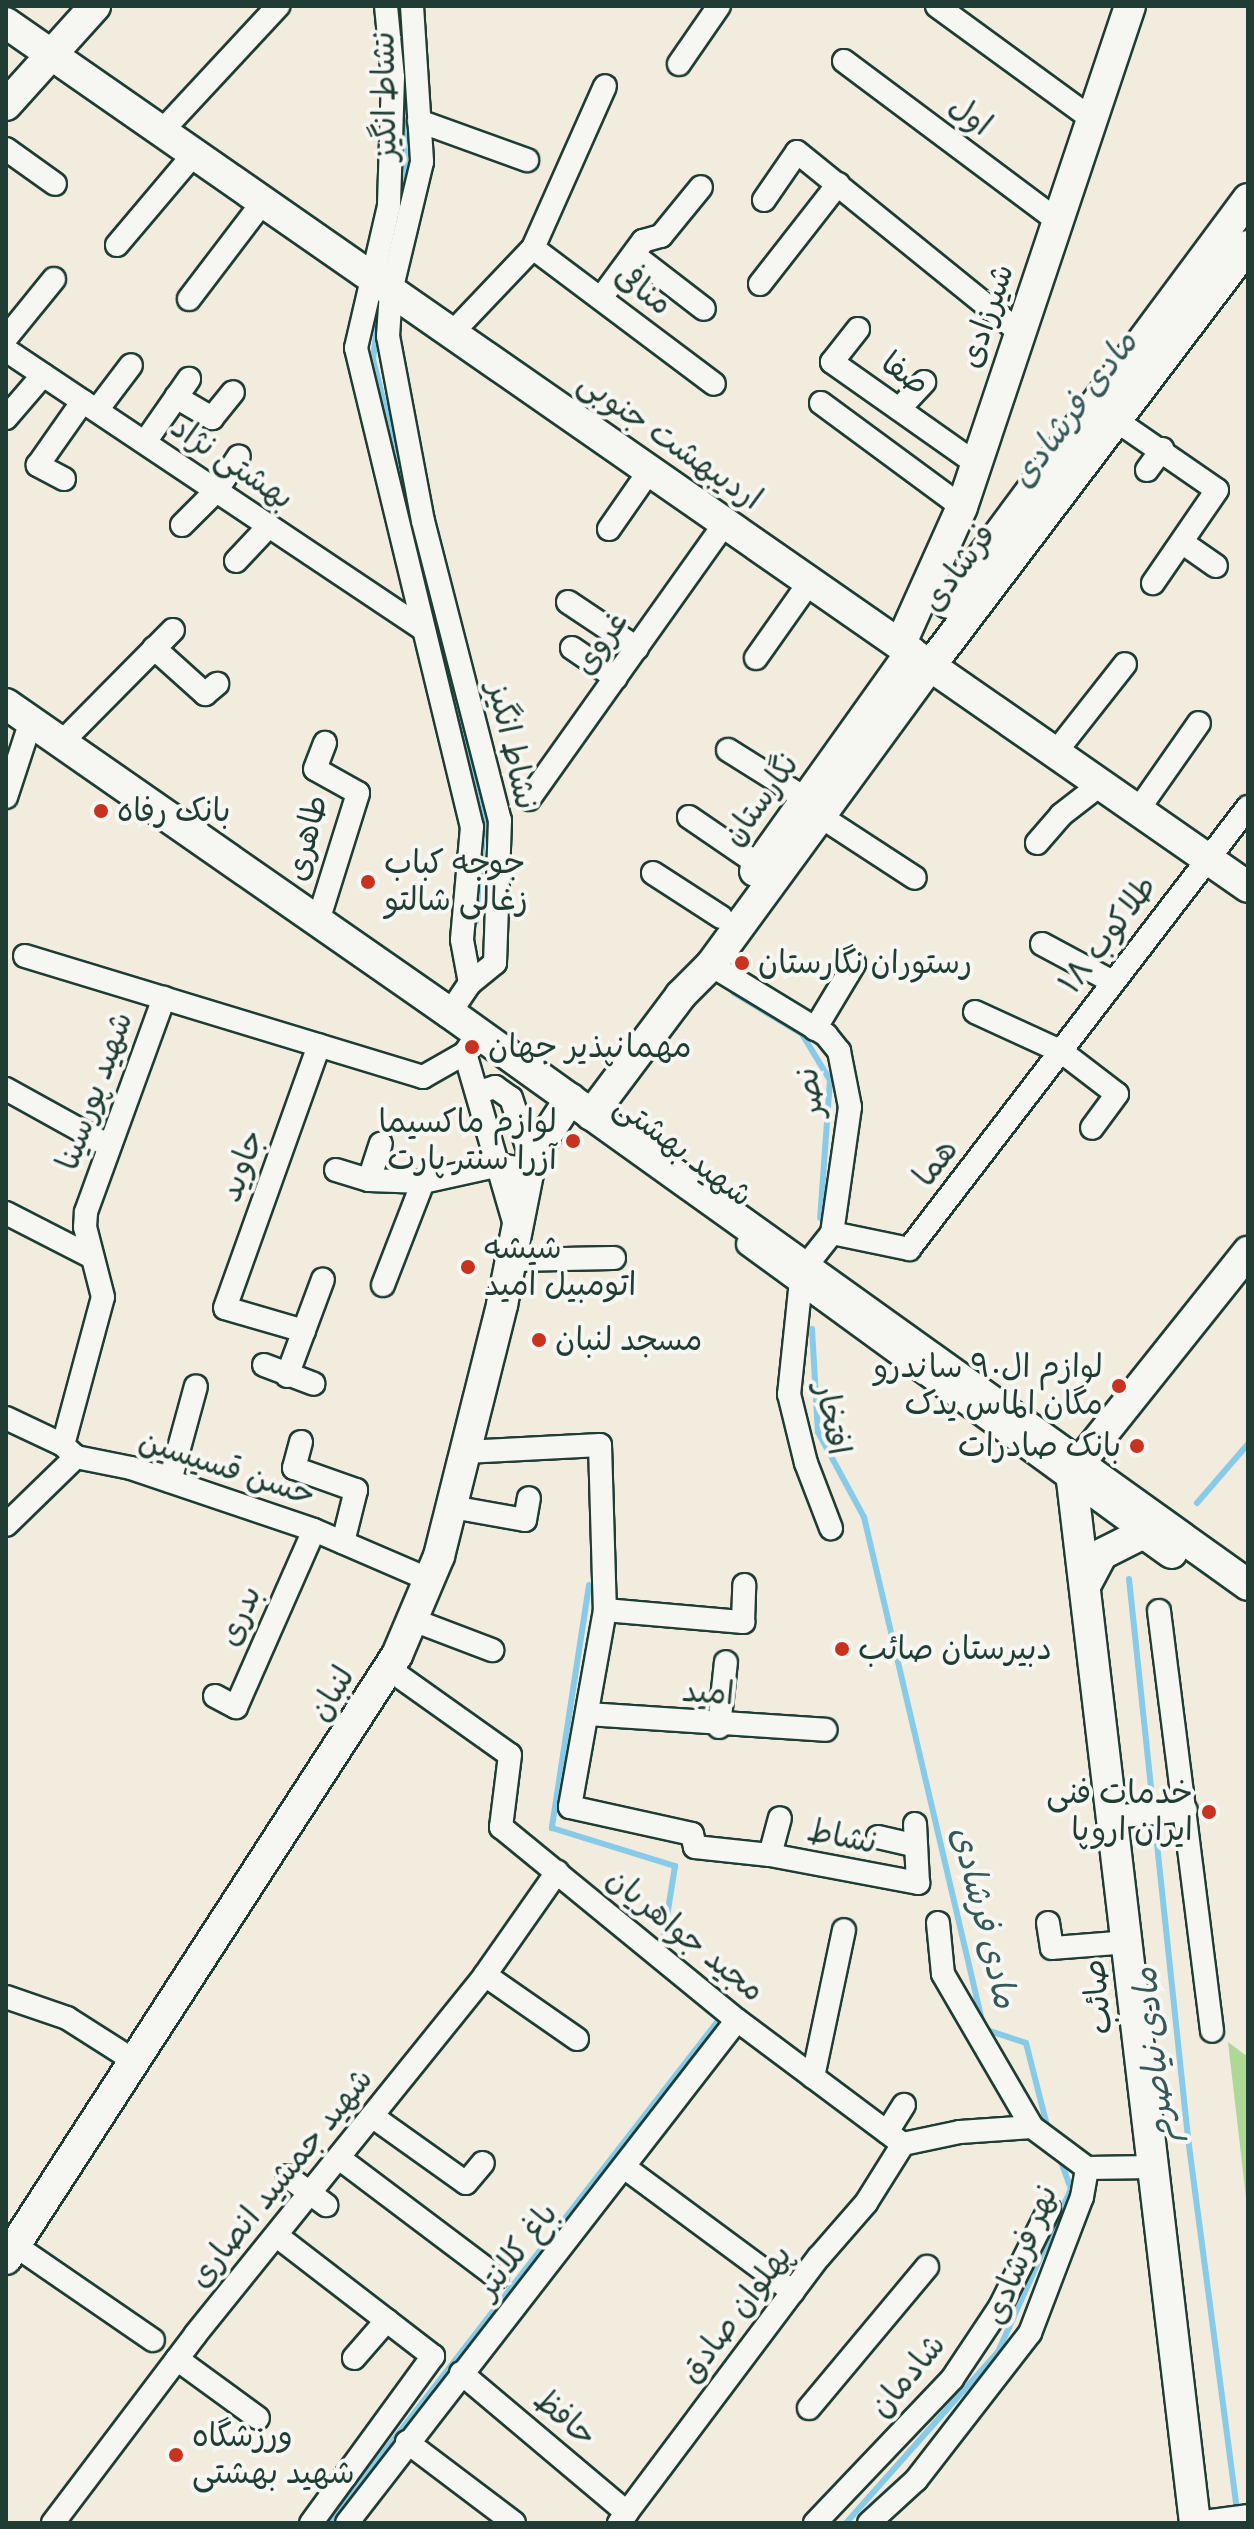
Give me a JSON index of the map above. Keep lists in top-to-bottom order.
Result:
{
  "streets": {
    "main road": [
      "شیرزادی",
      "اردیبهشت جنوبی",
      "فرشادی",
      "نگارستان",
      "شهید بهشتی",
      "لنبان",
      "صائب"
    ],
    "street": [
      "نشاط انگیز",
      "اول",
      "منافی",
      "صفا",
      "بهشتی نژاد",
      "غروی",
      "طاهری",
      "طلاکوب ۱۸",
      "شهید پورسینا",
      "نصر",
      "هما",
      "جاوید",
      "افتخار",
      "حسن قسیسین",
      "بدری",
      "امید",
      "نشاط",
      "مجید جواهریان",
      "شهید جمشید انصاری",
      "باغ کلانتر",
      "نهر فرشادی",
      "پهلوان صادق",
      "شادمان",
      "حافظ"
    ]
  },
  "crossings": [
    ["نشاط انگیز", "اردیبهشت جنوبی"],
    ["نشاط انگیز", "بهشتی نژاد"],
    ["اول", "شیرزادی"],
    ["شیرزادی", "صفا"],
    ["شیرزادی", "اردیبهشت جنوبی"],
    ["شیرزادی", "فرشادی"],
    ["شیرزادی", "نگارستان"],
    ["اردیبهشت جنوبی", "فرشادی"],
    ["اردیبهشت جنوبی", "غروی"],
    ["اردیبهشت جنوبی", "نگارستان"],
    ["اردیبهشت جنوبی", "طلاکوب ۱۸"],
    ["فرشادی", "نگارستان"],
    ["نگارستان", "نصر"],
    ["نگارستان", "شهید بهشتی"],
    ["نگارستان", "لنبان"],
    ["طاهری", "شهید بهشتی"],
    ["طلاکوب ۱۸", "هما"],
    ["شهید پورسینا", "شهید بهشتی"],
    ["شهید پورسینا", "جاوید"],
    ["شهید پورسینا", "حسن قسیسین"],
    ["نصر", "هما"],
    ["شهید بهشتی", "افتخار"],
    ["شهید بهشتی", "لنبان"],
    ["شهید بهشتی", "صائب"],
    ["حسن قسیسین", "بدری"],
    ["حسن قسیسین", "لنبان"],
    ["امید", "نشاط"],
    ["لنبان", "مجید جواهریان"],
    ["مجید جواهریان", "شهید جمشید انصاری"],
    ["مجید جواهریان", "باغ کلانتر"],
    ["مجید جواهریان", "پهلوان صادق"],
    ["باغ کلانتر", "حافظ"],
    ["پهلوان صادق", "حافظ"]
  ],
  "water": ["مادی فرشادی", "مادی نیاصرم"],
  "places": [
    "بانک رفاه",
    "جوجه کباب زغالی شالتو",
    "رستوران نگارستان",
    "مهمانپذیر جهان",
    "لوازم ماکسیما آزرا سنتر پارت",
    "شیشه اتومبیل امید",
    "مسجد لنبان",
    "لوازم ال۹۰ ساندرو مگان الماس یدک",
    "بانک صادرات",
    "دبیرستان صائب",
    "خدمات فنی ایران اروپا",
    "ورزشگاه شهید بهشتی"
  ]
}
